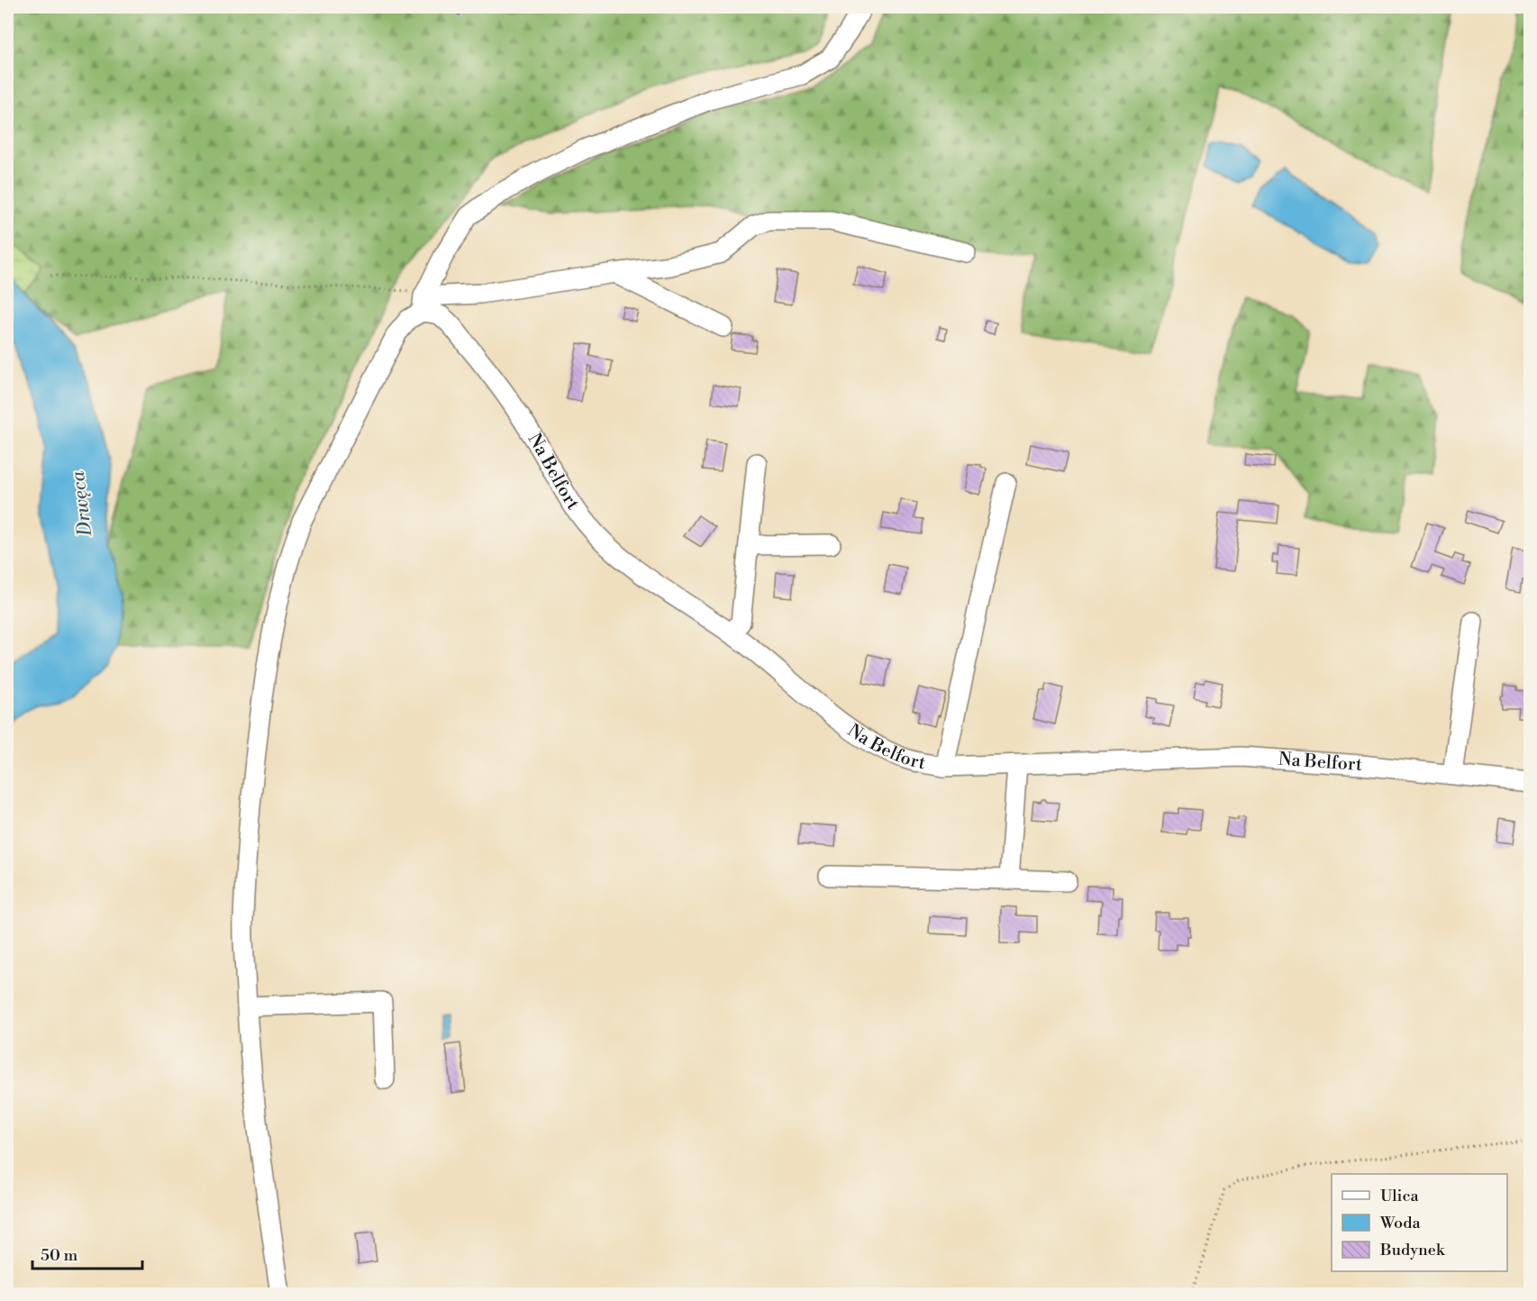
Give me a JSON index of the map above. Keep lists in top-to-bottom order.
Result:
{
  "streets": {
    "street": ["Na Belfort"]
  },
  "water": ["Drwęca"],
  "legend": ["Ulica", "Woda", "Budynek"],
  "scale_bar": "50 m"
}
